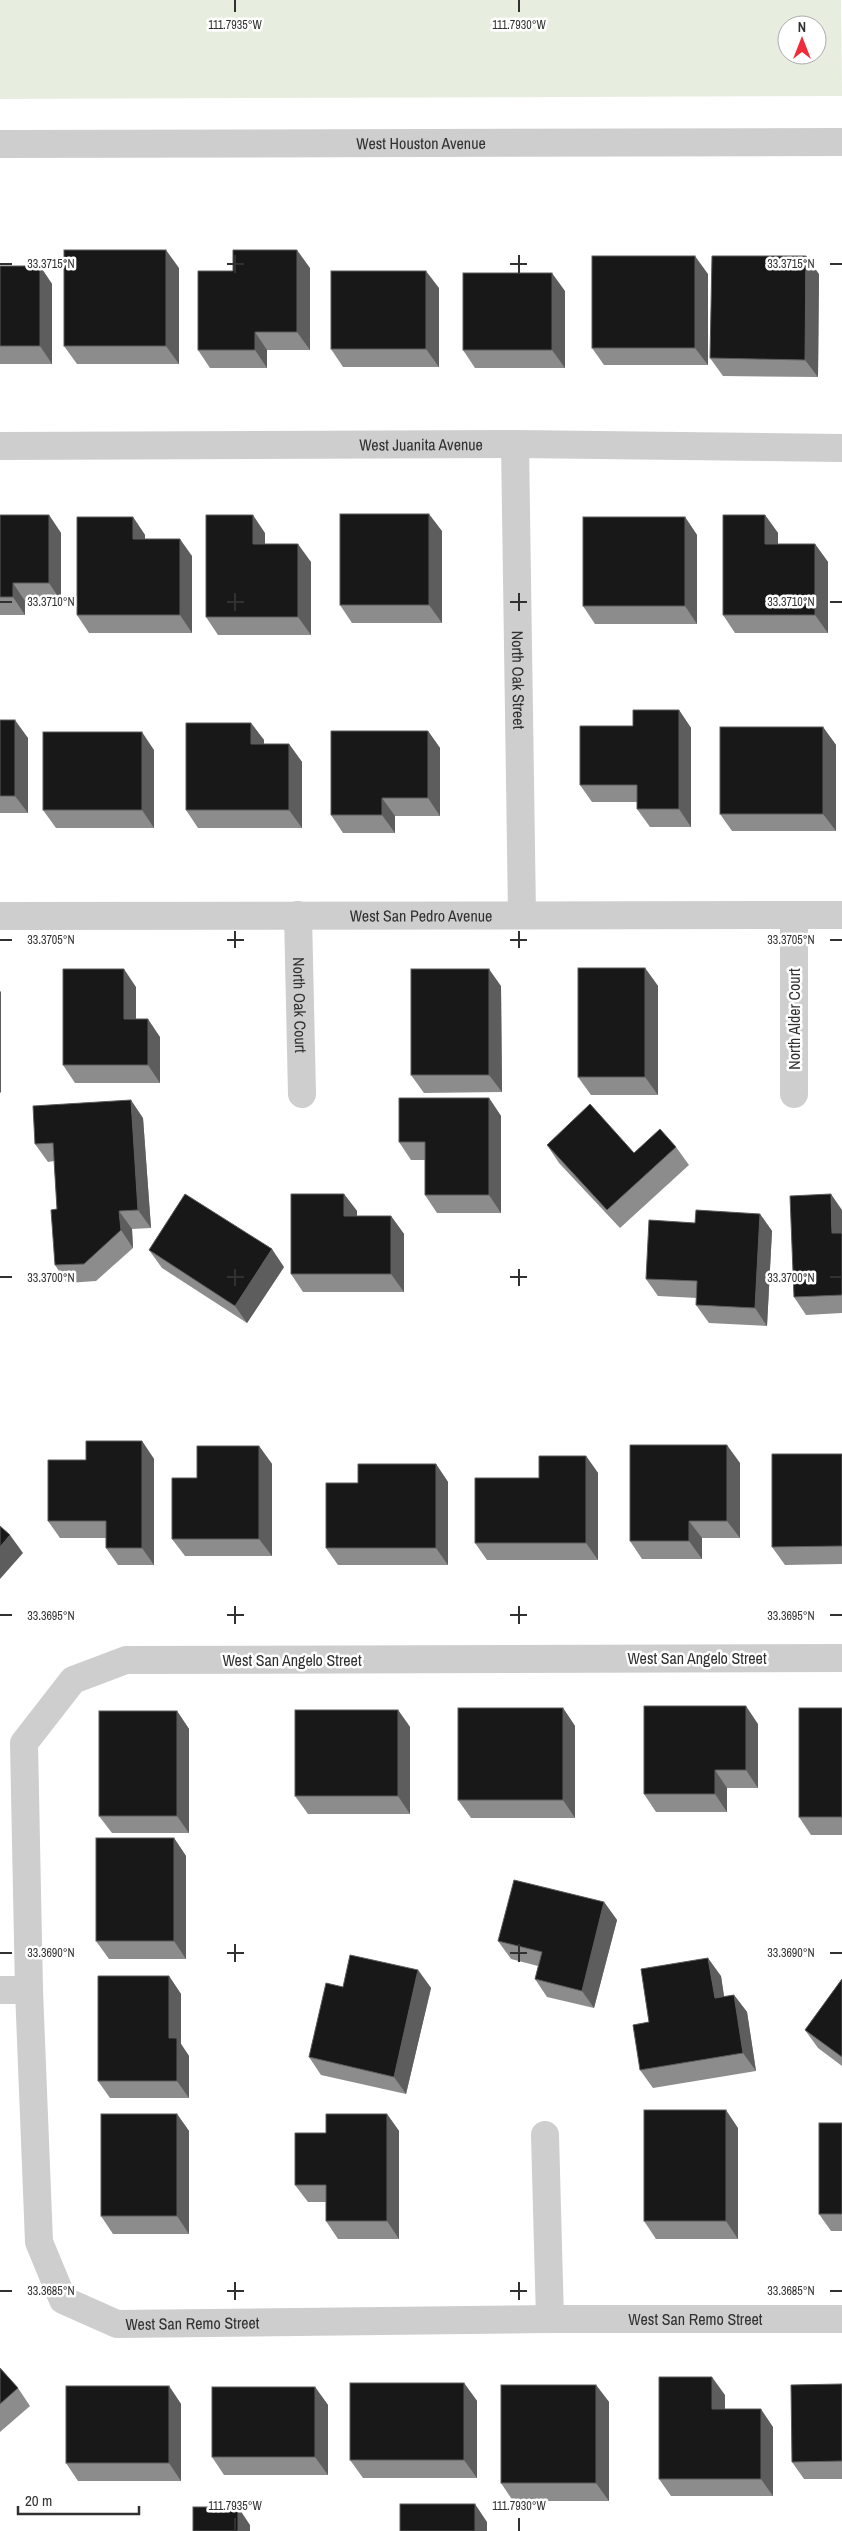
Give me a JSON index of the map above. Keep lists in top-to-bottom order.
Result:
{
  "streets": {
    "street": [
      "West Houston Avenue",
      "West Juanita Avenue",
      "North Oak Street",
      "West San Pedro Avenue",
      "North Oak Court",
      "North Alder Court",
      "West San Angelo Street",
      "West San Remo Street"
    ]
  },
  "crossings": [
    ["West Juanita Avenue", "North Oak Street"],
    ["North Oak Street", "West San Pedro Avenue"],
    ["West San Pedro Avenue", "North Oak Court"],
    ["West San Pedro Avenue", "North Alder Court"],
    ["West San Angelo Street", "West San Remo Street"]
  ],
  "scale_bar": "20 m",
  "north": "top",
  "coordinates": [
    "111.7935°W",
    "111.7930°W",
    "33.3715°N",
    "33.3710°N",
    "33.3705°N",
    "33.3700°N",
    "33.3695°N",
    "33.3690°N",
    "33.3685°N"
  ]
}
